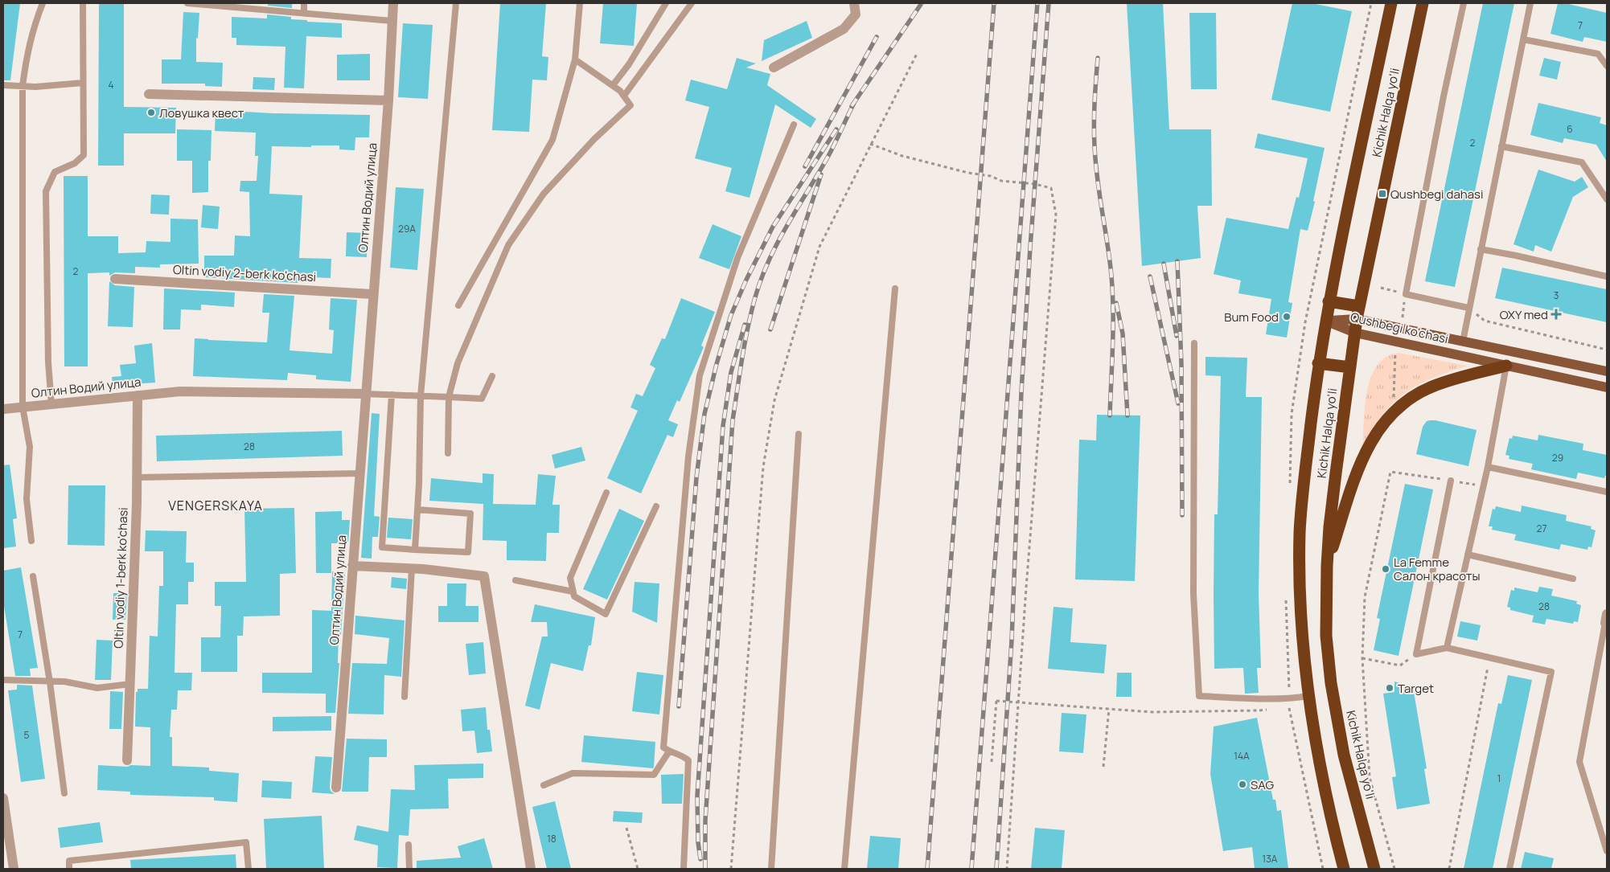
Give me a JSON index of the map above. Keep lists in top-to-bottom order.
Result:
{
  "streets": {
    "highway": ["Kichik Halqa yo'li"],
    "main road": ["Qushbegi ko'chasi"],
    "street": ["Олтин Водий улица", "Oltin vodiy 2-berk ko'chasi", "Oltin vodiy 1-berk ko'chasi"]
  },
  "crossings": [
    ["Kichik Halqa yo'li", "Qushbegi ko'chasi"],
    ["Олтин Водий улица", "Oltin vodiy 2-berk ko'chasi"],
    ["Олтин Водий улица", "Oltin vodiy 1-berk ko'chasi"]
  ],
  "districts": ["VENGERSKAYA"],
  "places": {
    "other": [
      "Ловушка квест",
      "Bum Food",
      "La Femme Салон красоты",
      "Target",
      "SAG"
    ],
    "transit": ["Qushbegi dahasi"],
    "health": ["OXY med"]
  },
  "house_numbers": [
    "7",
    "4",
    "6",
    "2",
    "29А",
    "2",
    "3",
    "28",
    "29",
    "27",
    "28",
    "7",
    "5",
    "14А",
    "1",
    "18",
    "13А"
  ]
}
